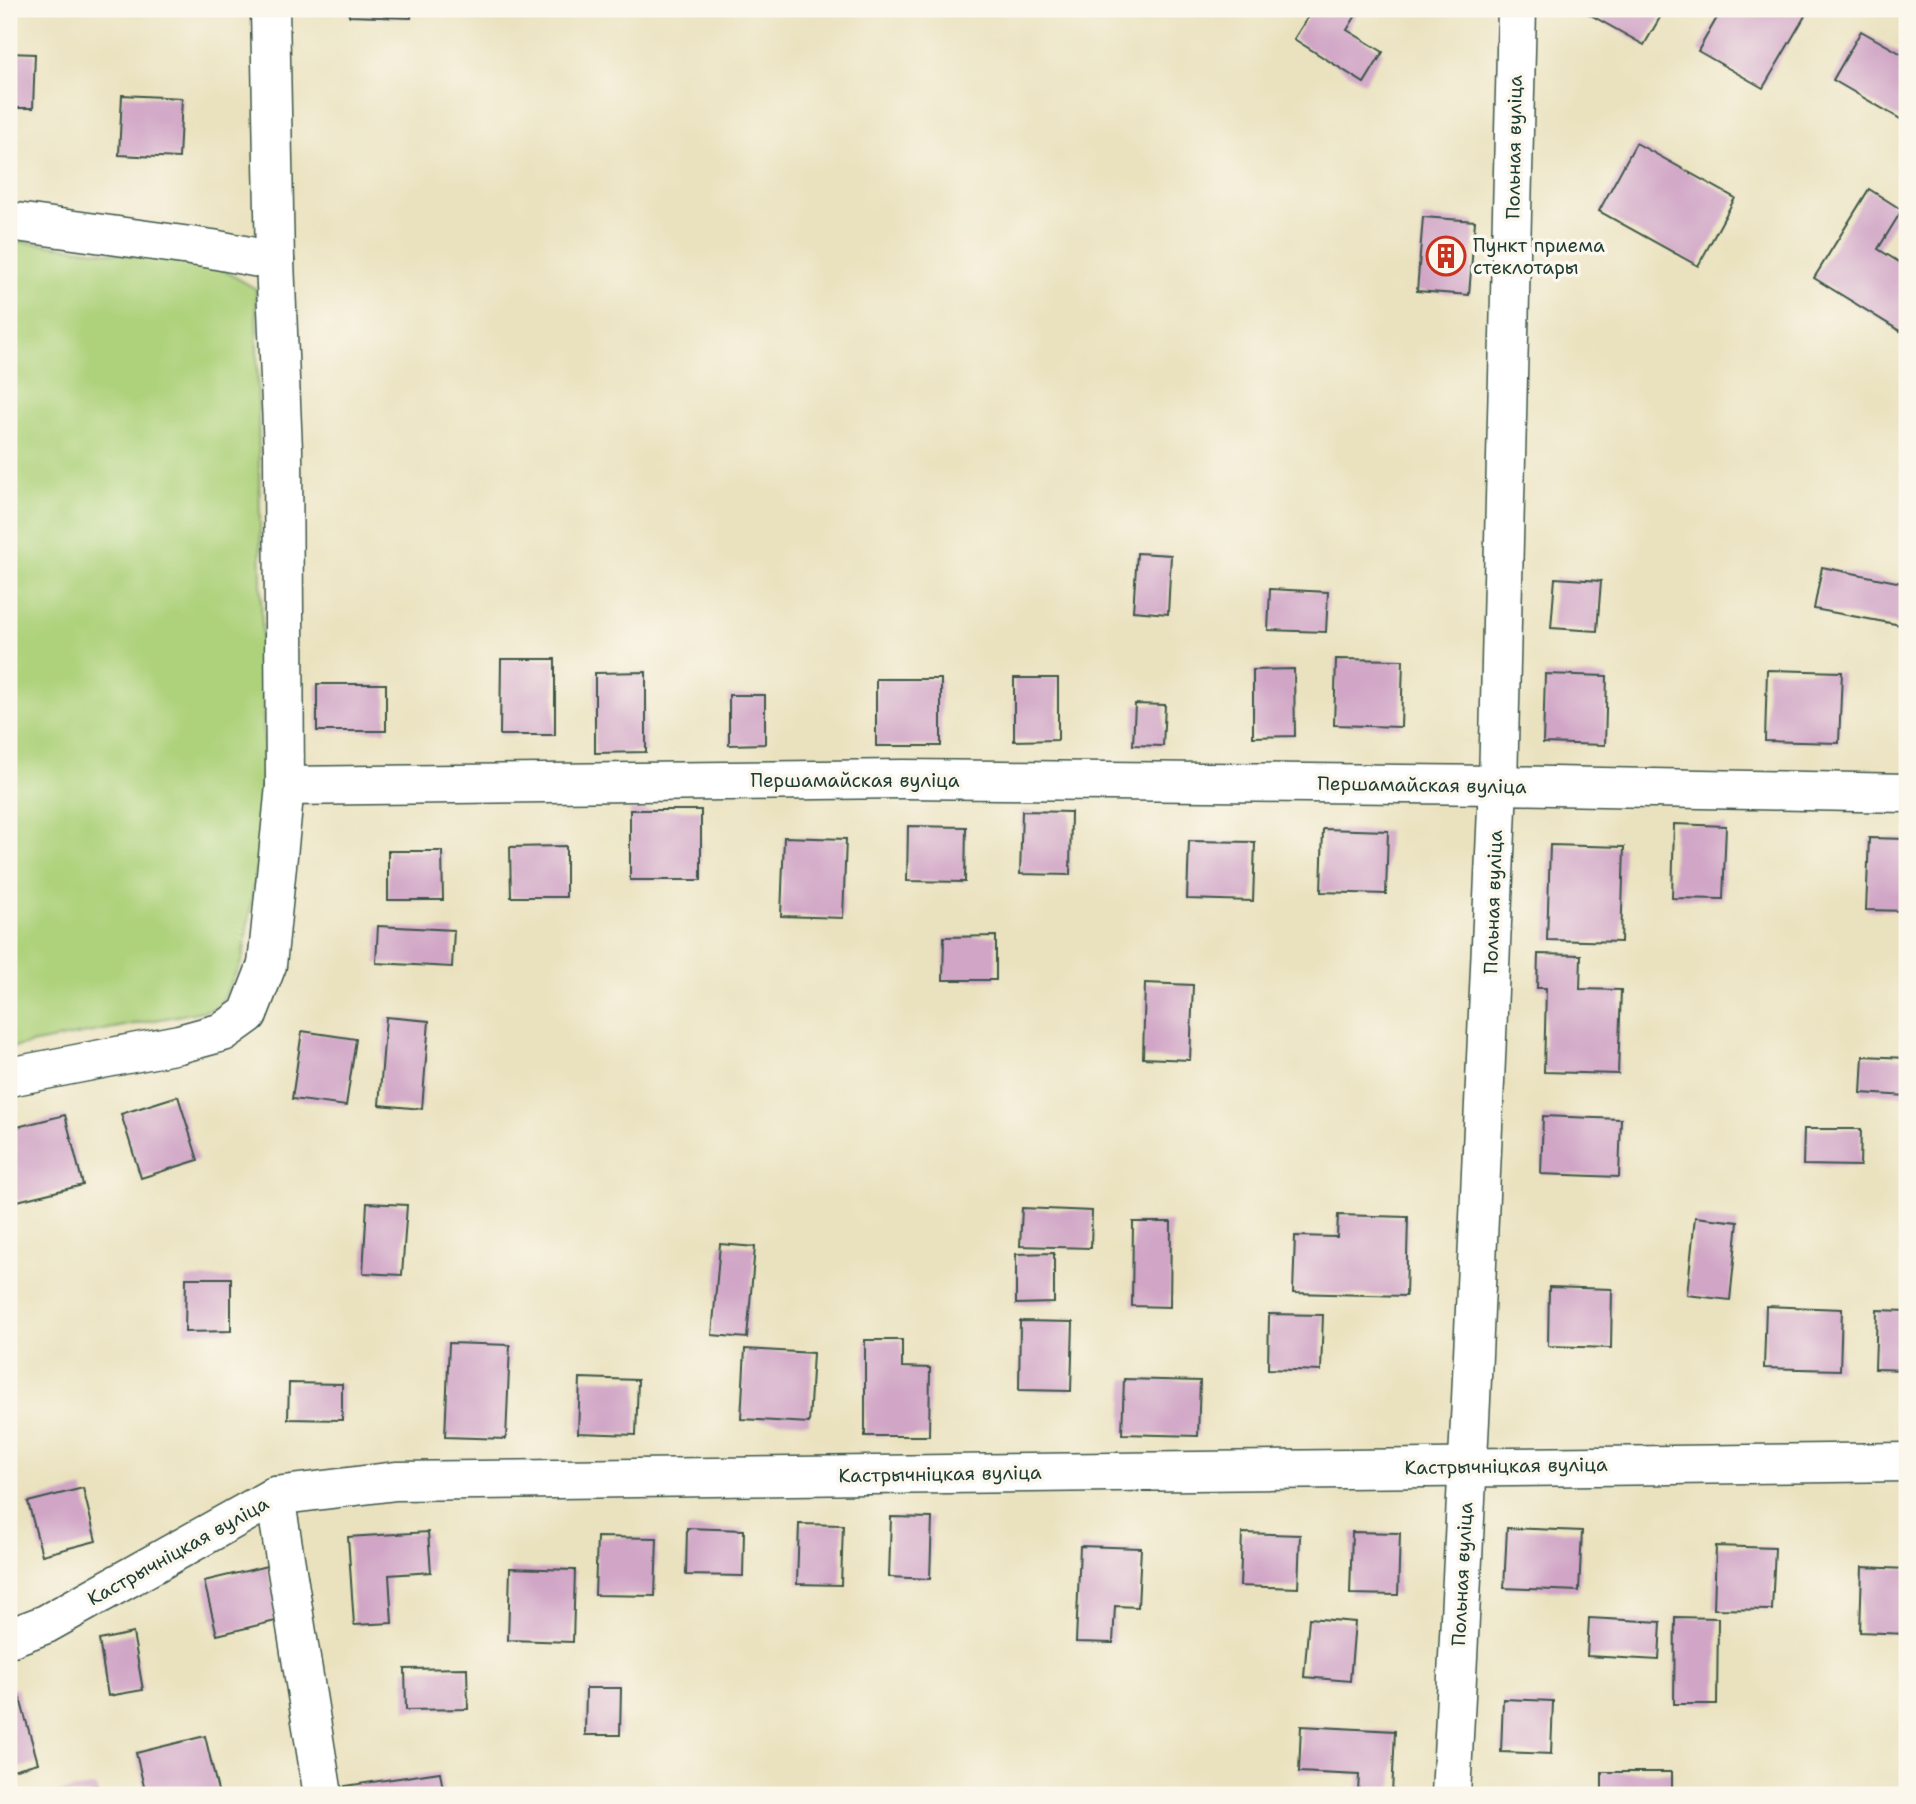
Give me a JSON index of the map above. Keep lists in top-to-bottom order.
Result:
{
  "streets": {
    "street": ["Польная вуліца", "Першамайская вуліца", "Кастрычніцкая вуліца"]
  },
  "crossings": [
    ["Польная вуліца", "Першамайская вуліца"],
    ["Польная вуліца", "Кастрычніцкая вуліца"]
  ],
  "places": {
    "building": ["Пункт приема стеклотары"]
  }
}
